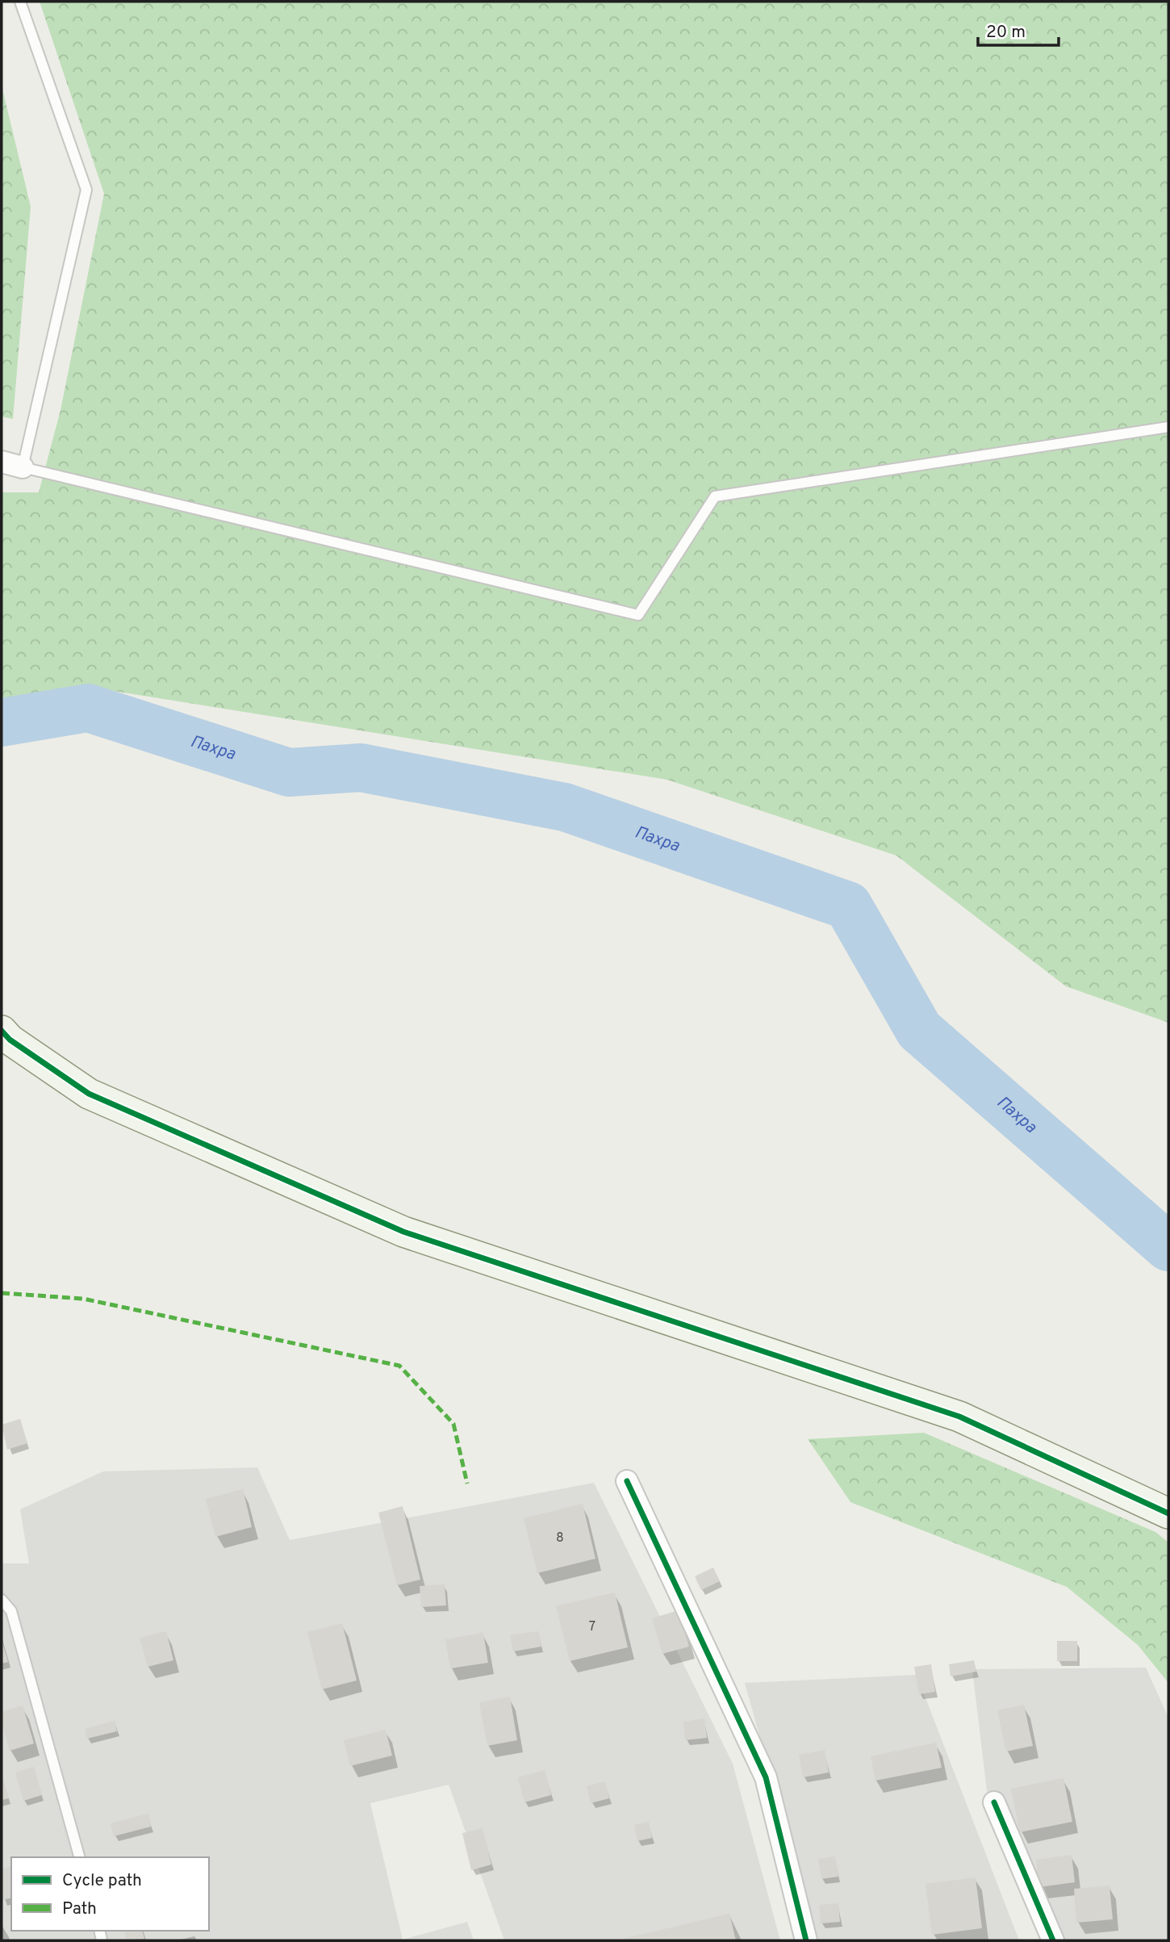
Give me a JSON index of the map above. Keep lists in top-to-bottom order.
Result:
{
  "water": ["Пахра"],
  "house_numbers": ["8", "7"],
  "legend": ["Cycle path", "Path"],
  "scale_bar": "20 m"
}
